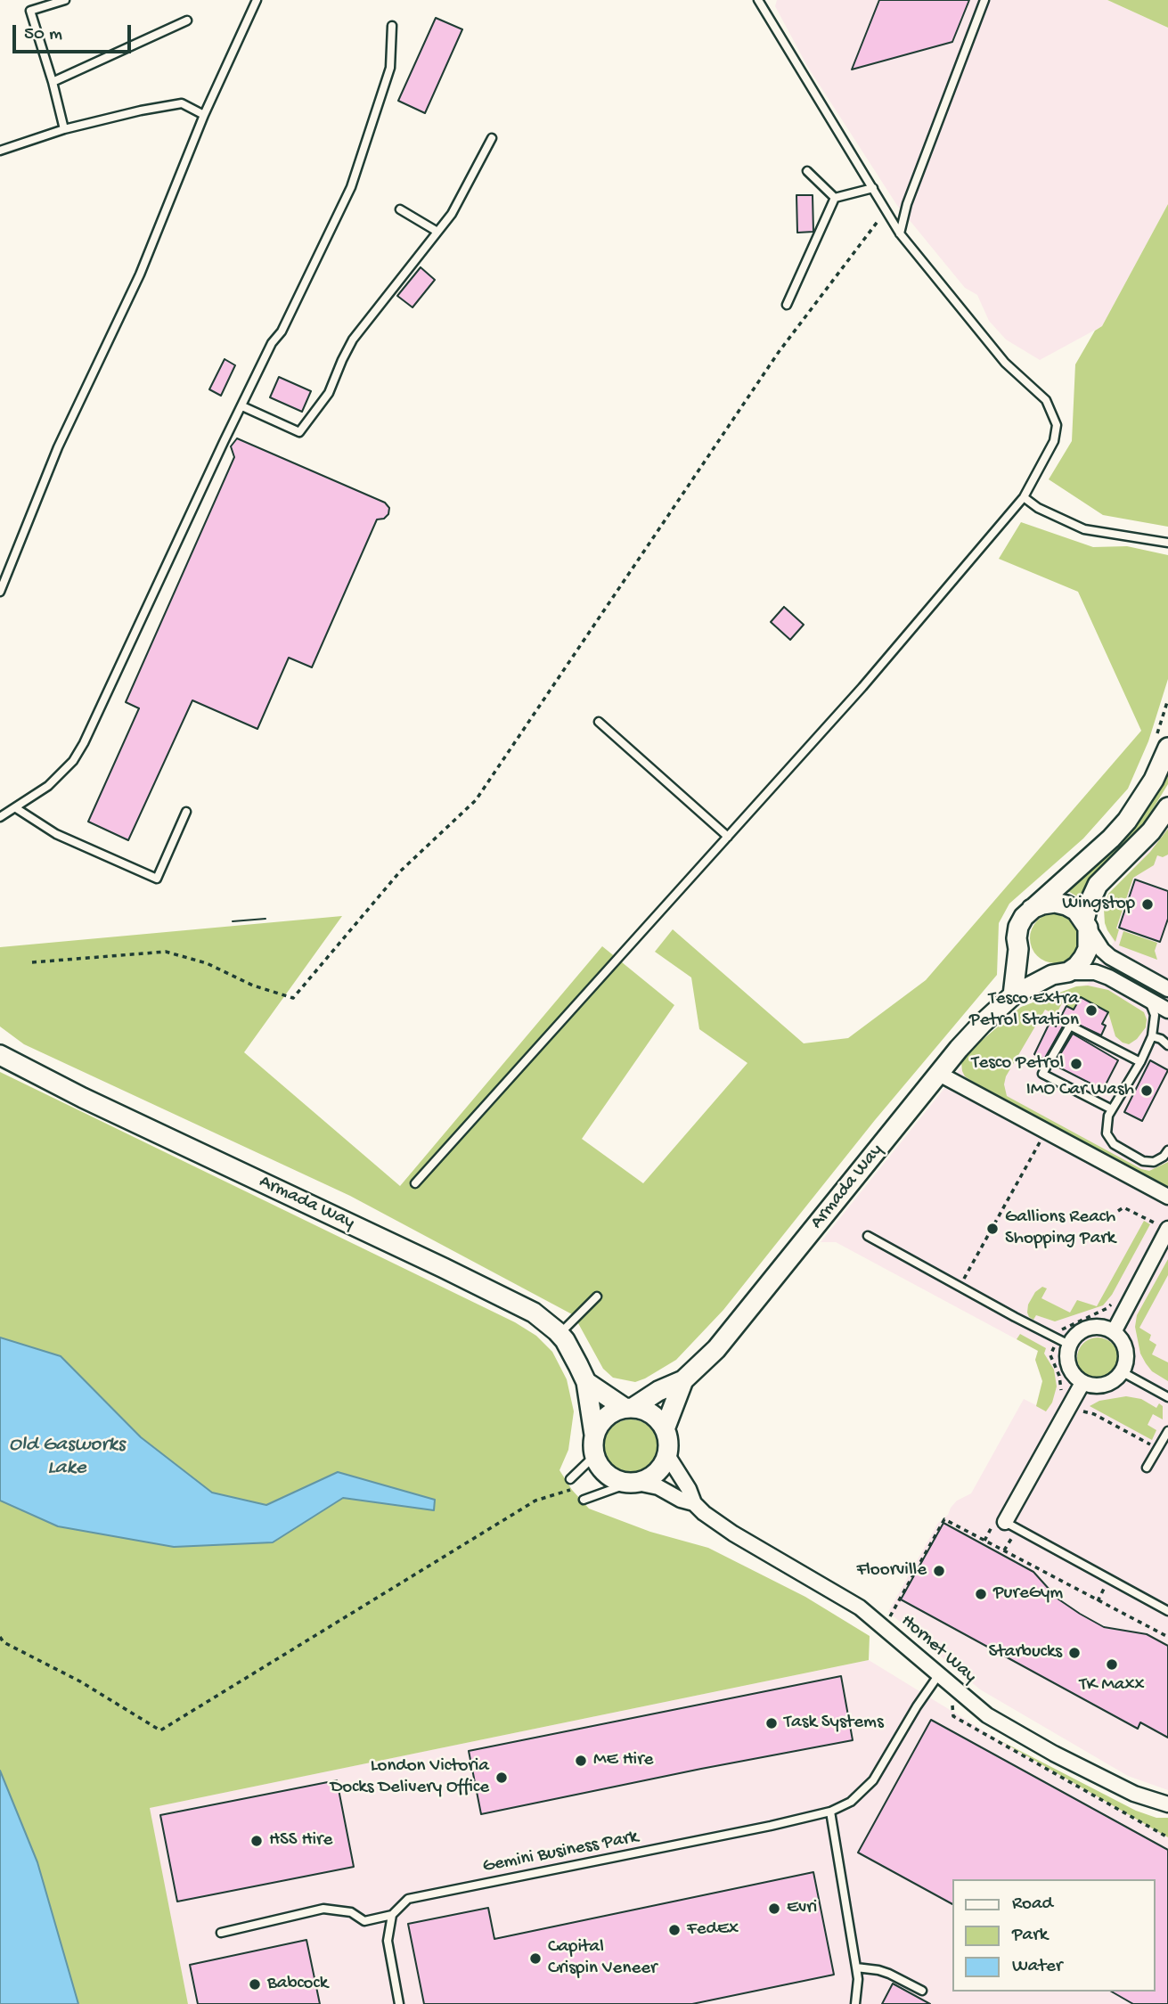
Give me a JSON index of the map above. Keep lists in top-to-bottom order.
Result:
{
  "streets": {
    "street": ["Armada Way", "Hornet Way"],
    "lane": ["Gemini Business Park"]
  },
  "crossings": [
    ["Armada Way", "Hornet Way"],
    ["Hornet Way", "Gemini Business Park"]
  ],
  "water": ["Old Gasworks Lake"],
  "places": [
    "Wingstop",
    "Tesco Extra Petrol Station",
    "Tesco Petrol",
    "IMO Car Wash",
    "Gallions Reach Shopping Park",
    "Floorville",
    "PureGym",
    "Starbucks",
    "TK Maxx",
    "Task Systems",
    "ME Hire",
    "London Victoria Docks Delivery Office",
    "HSS Hire",
    "Evri",
    "FedEx",
    "Capital Crispin Veneer",
    "Babcock"
  ],
  "legend": ["Road", "Park", "Water"],
  "scale_bar": "50 m"
}
